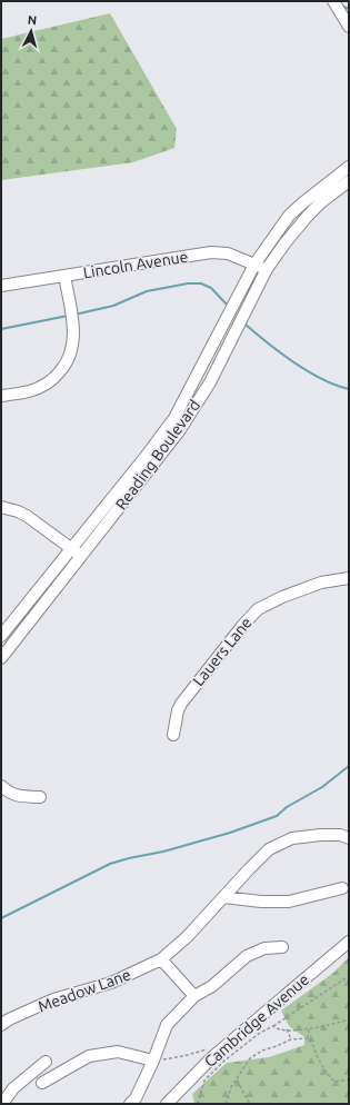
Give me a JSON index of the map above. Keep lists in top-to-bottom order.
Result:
{
  "streets": {
    "street": [
      "Lincoln Avenue",
      "Reading Boulevard",
      "Lauers Lane",
      "Meadow Lane",
      "Cambridge Avenue"
    ]
  },
  "crossings": [
    ["Lincoln Avenue", "Reading Boulevard"]
  ],
  "north": "top"
}
